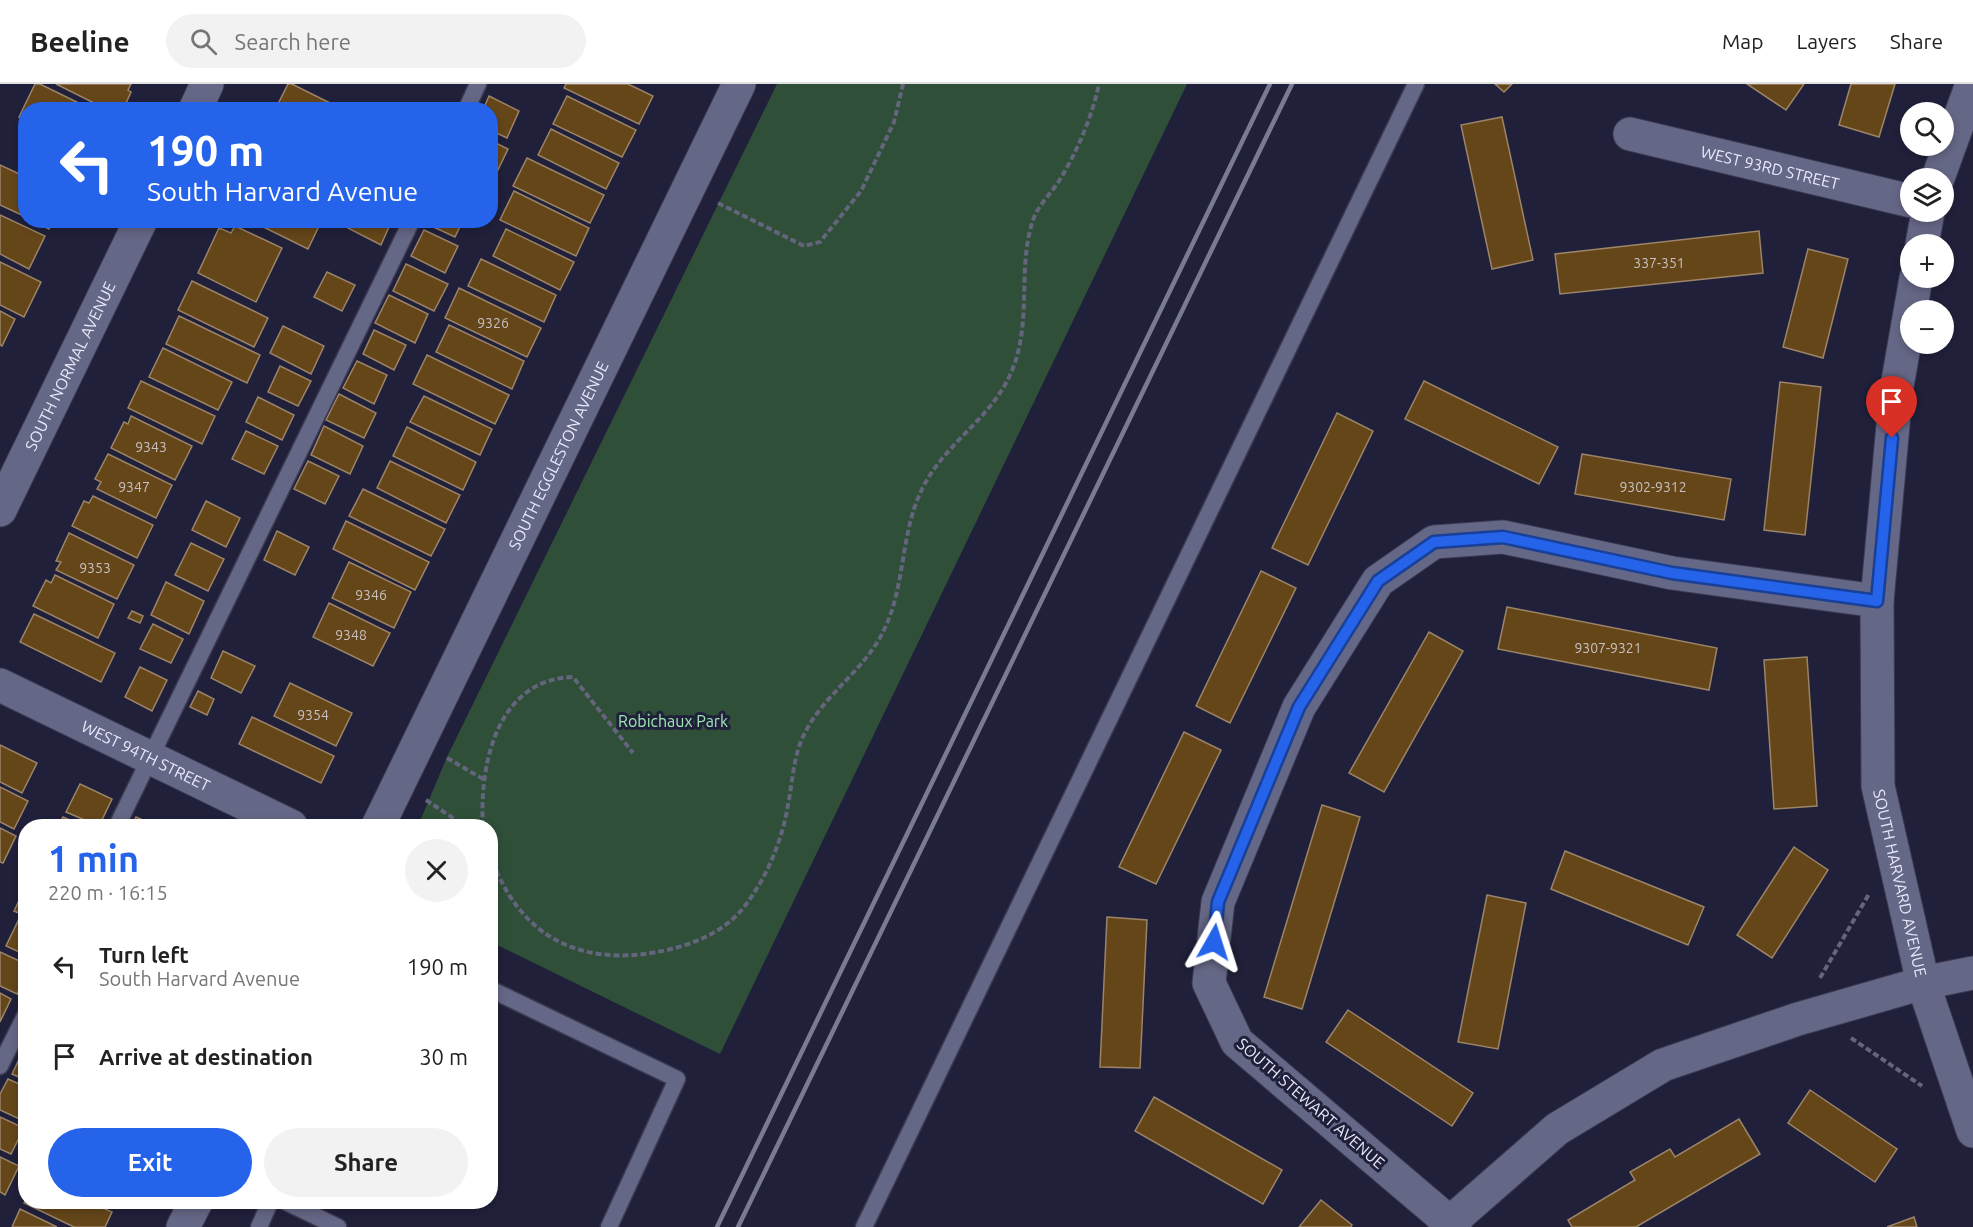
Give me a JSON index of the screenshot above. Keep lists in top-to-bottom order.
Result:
{
  "streets": {
    "street": [
      "WEST 93RD STREET",
      "SOUTH NORMAL AVENUE",
      "SOUTH EGGLESTON AVENUE",
      "WEST 94TH STREET",
      "SOUTH HARVARD AVENUE",
      "SOUTH STEWART AVENUE"
    ]
  },
  "crossings": [
    ["SOUTH HARVARD AVENUE", "SOUTH STEWART AVENUE"]
  ],
  "parks": ["Robichaux Park"],
  "house_numbers": [
    "337-351",
    "9326",
    "9343",
    "9347",
    "9302-9312",
    "9353",
    "9346",
    "9348",
    "9307-9321",
    "9354"
  ],
  "page": {
    "header": "Beeline",
    "search": "Search here",
    "nav": ["Map", "Layers", "Share"],
    "map_buttons": ["+", "−"],
    "turn": ["190 m", "South Harvard Avenue"],
    "heading": ["1 min", "220 m · 16:15"],
    "list": [
      {
        "name": "Turn left",
        "note": "South Harvard Avenue",
        "value": "190 m"
      },
      {
        "name": "Arrive at destination",
        "value": "30 m"
      }
    ],
    "buttons": ["Exit", "Share"]
  }
}
